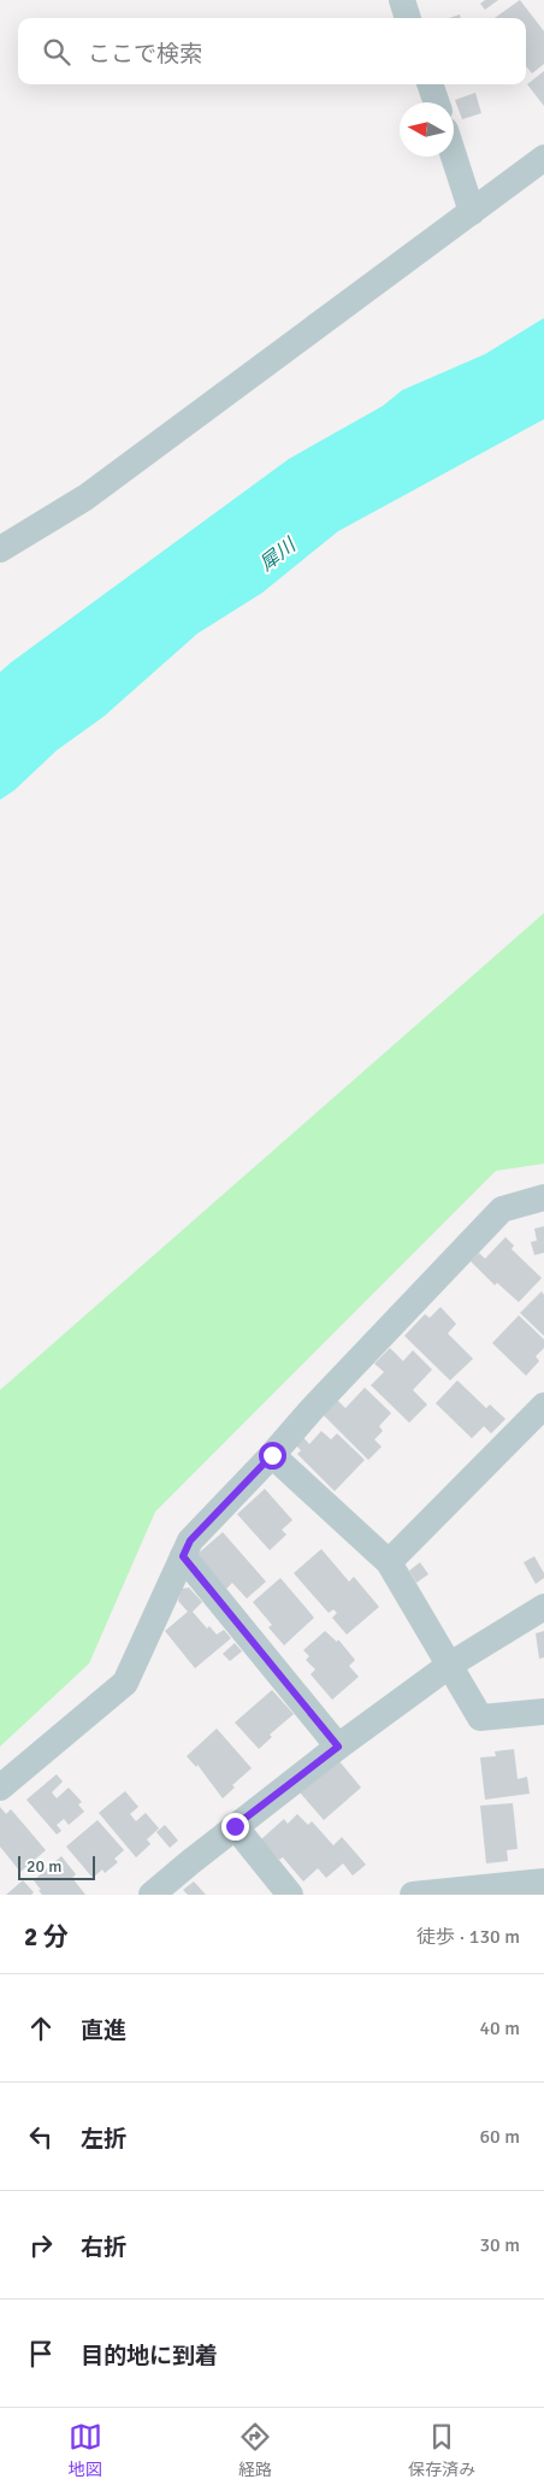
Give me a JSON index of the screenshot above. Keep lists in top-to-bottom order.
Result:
{
  "water": ["犀川"],
  "scale_bar": "20 m",
  "north": "left",
  "page": {
    "search": "ここで検索",
    "scale": "20 m",
    "heading": ["2 分", "徒歩 · 130 m"],
    "list": [
      ["直進", "40 m"],
      ["左折", "60 m"],
      ["右折", "30 m"],
      "目的地に到着"
    ],
    "nav": ["地図", "経路", "保存済み"]
  }
}
